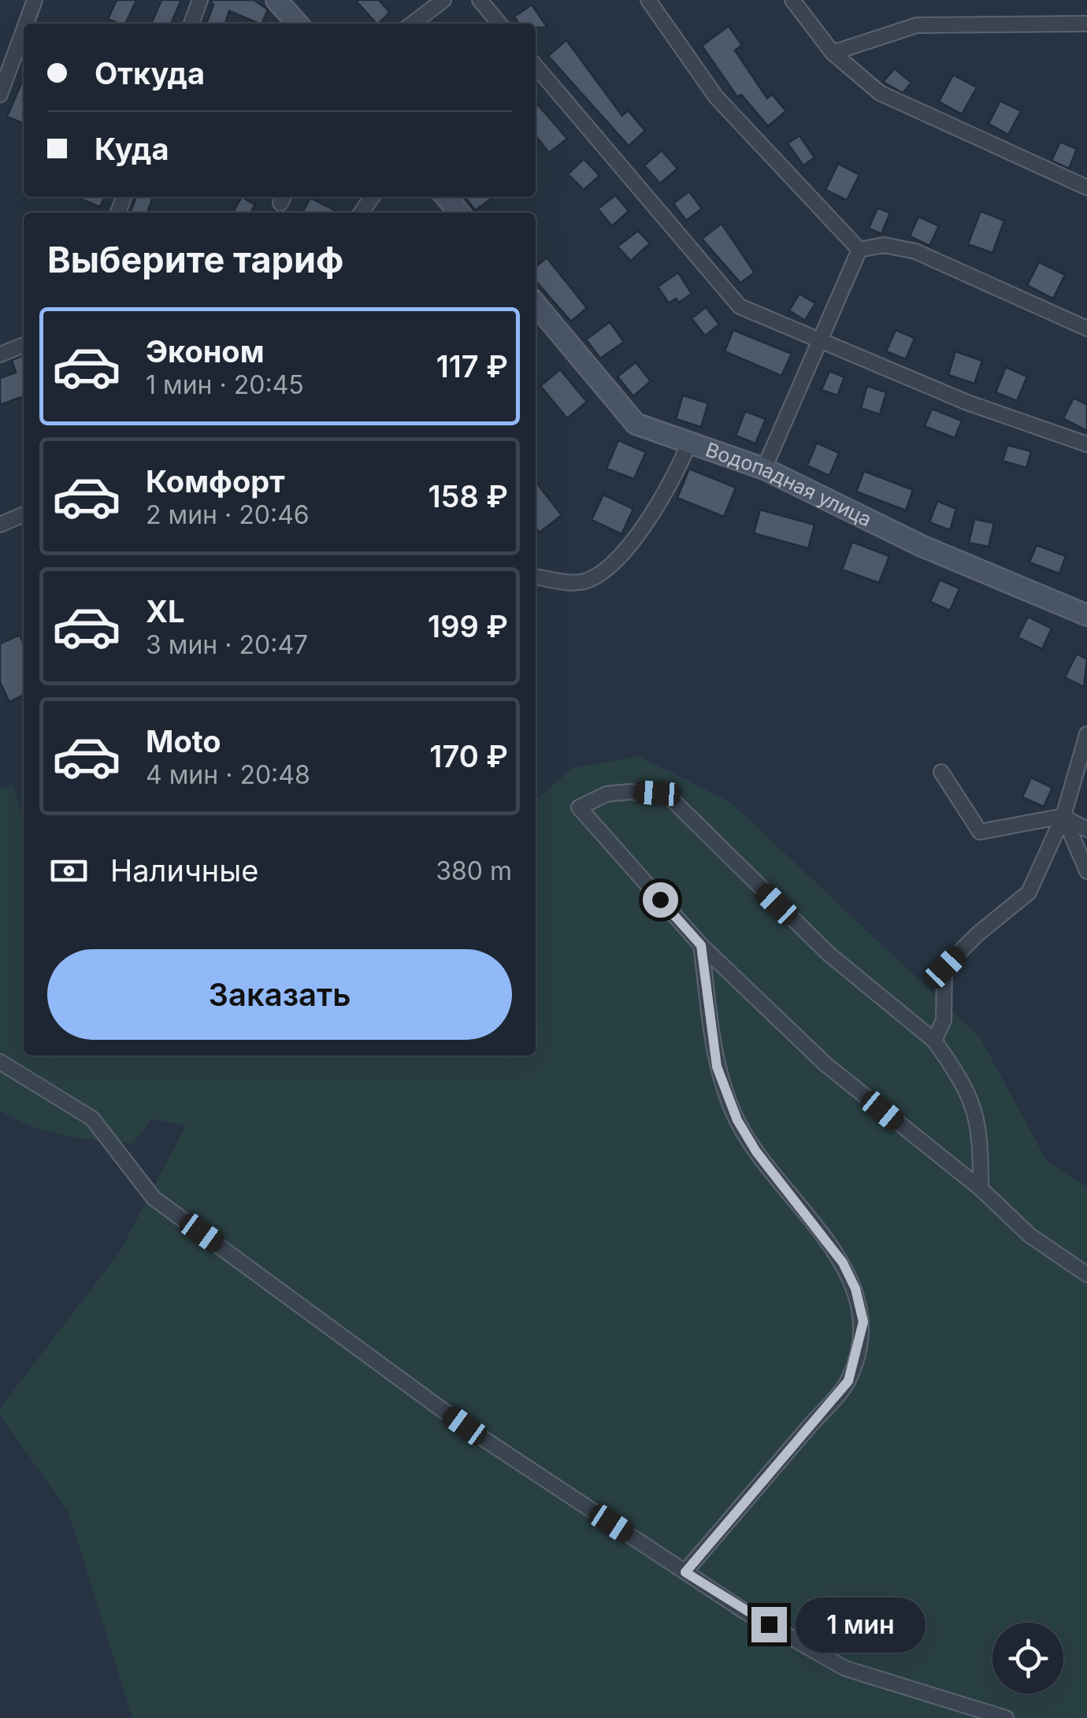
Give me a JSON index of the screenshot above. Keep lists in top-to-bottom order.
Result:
{
  "streets": {
    "street": ["Водопадная улица"]
  },
  "page": {
    "banner": ["Откуда", "Куда"],
    "heading": "Выберите тариф",
    "list": [
      {
        "name": "Эконом",
        "note": "1 мин · 20:45",
        "value": "117 ₽"
      },
      {
        "name": "Комфорт",
        "note": "2 мин · 20:46",
        "value": "158 ₽"
      },
      {
        "name": "XL",
        "note": "3 мин · 20:47",
        "value": "199 ₽"
      },
      {
        "name": "Moto",
        "note": "4 мин · 20:48",
        "value": "170 ₽"
      }
    ],
    "pay": ["Наличные", "380 m"],
    "buttons": "Заказать",
    "bubble": "1 мин"
  }
}
